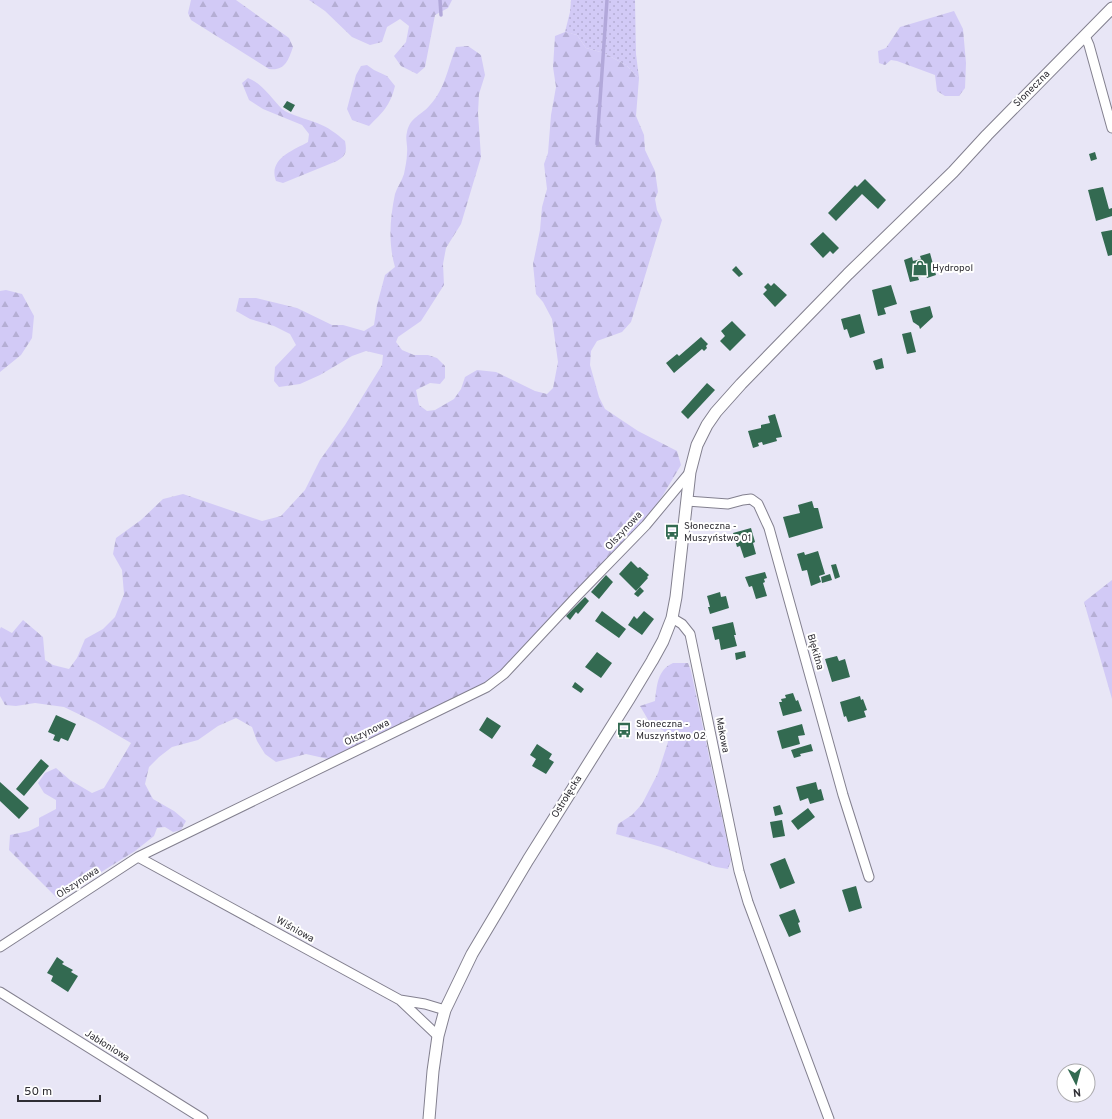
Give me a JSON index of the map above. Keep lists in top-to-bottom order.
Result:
{
  "streets": {
    "street": [
      "Słoneczna",
      "Olszynowa",
      "Błękitna",
      "Makowa",
      "Ostrołęcka",
      "Wiśniowa",
      "Jabłoniowa"
    ]
  },
  "crossings": [
    ["Słoneczna", "Olszynowa"],
    ["Słoneczna", "Ostrołęcka"],
    ["Olszynowa", "Ostrołęcka"],
    ["Olszynowa", "Wiśniowa"],
    ["Błękitna", "Ostrołęcka"],
    ["Makowa", "Ostrołęcka"],
    ["Ostrołęcka", "Wiśniowa"]
  ],
  "places": {
    "shop": ["Hydropol"],
    "bus stop": ["Słoneczna - Muszyństwo 01", "Słoneczna - Muszyństwo 02"]
  },
  "scale_bar": "50 m",
  "north": "bottom"
}
